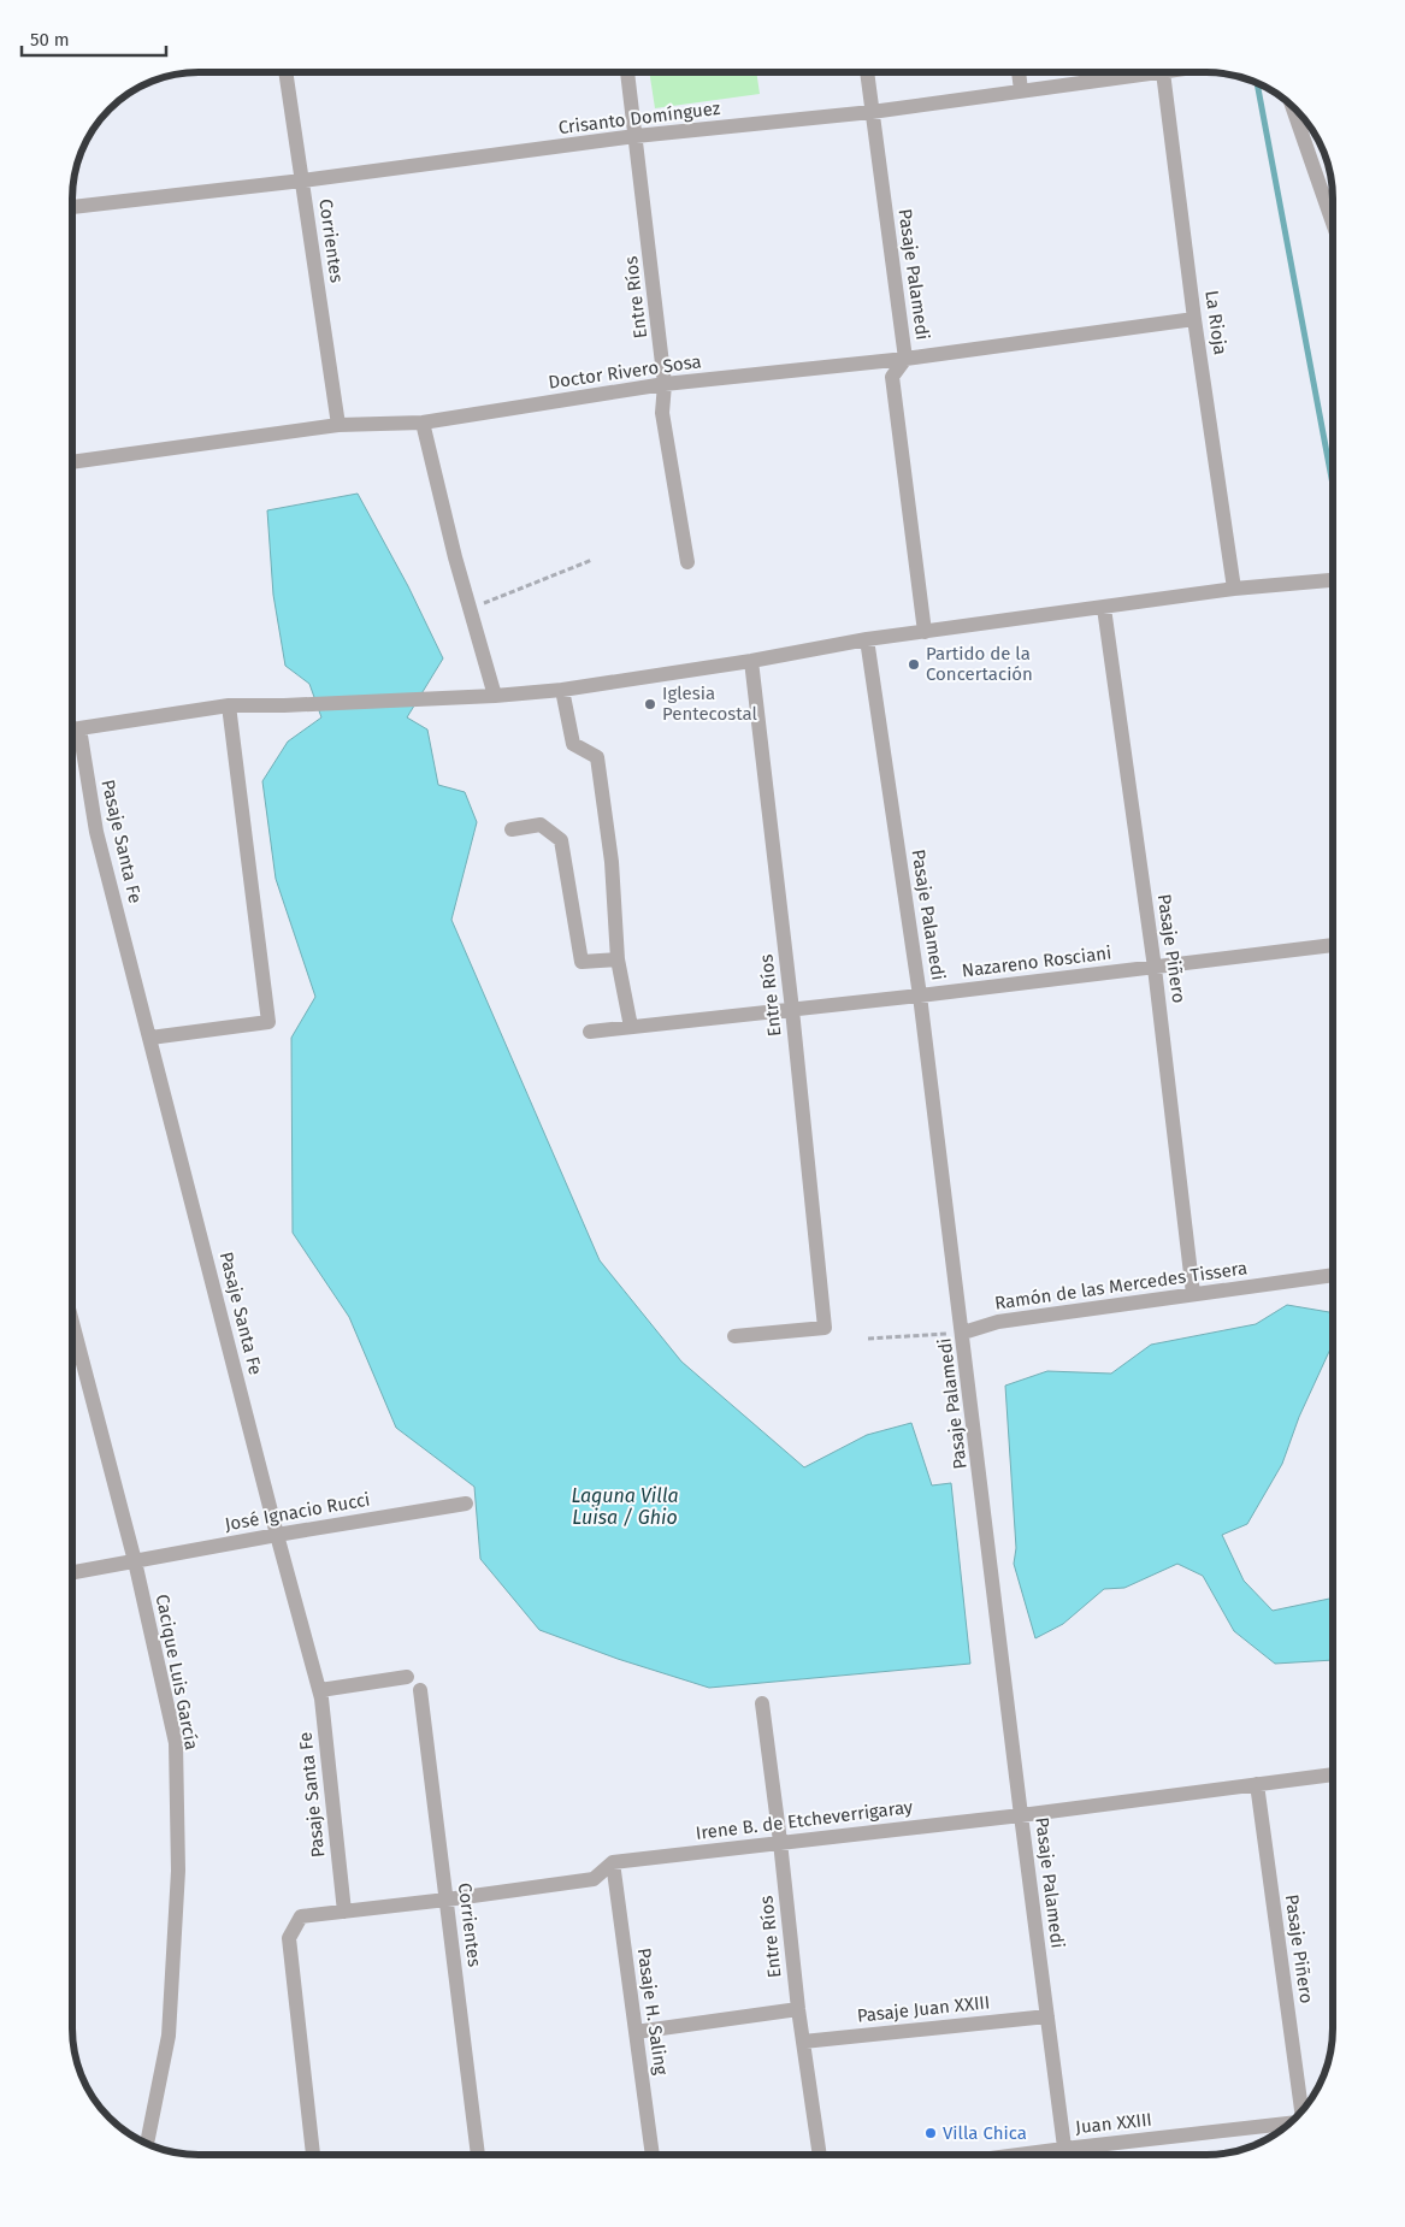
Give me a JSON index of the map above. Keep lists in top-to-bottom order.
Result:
{
  "streets": {
    "street": [
      "Crisanto Domínguez",
      "Corrientes",
      "Pasaje Palamedi",
      "Entre Ríos",
      "La Rioja",
      "Doctor Rivero Sosa",
      "Pasaje Santa Fe",
      "Pasaje Piñero",
      "Nazareno Rosciani",
      "Ramón de las Mercedes Tissera",
      "José Ignacio Rucci",
      "Cacique Luis García",
      "Irene B. de Etcheverrigaray",
      "Pasaje Juan XXIII",
      "Pasaje H. Saling",
      "Juan XXIII"
    ]
  },
  "crossings": [
    ["Crisanto Domínguez", "Corrientes"],
    ["Crisanto Domínguez", "Pasaje Palamedi"],
    ["Crisanto Domínguez", "Entre Ríos"],
    ["Corrientes", "Doctor Rivero Sosa"],
    ["Corrientes", "Irene B. de Etcheverrigaray"],
    ["Pasaje Palamedi", "Doctor Rivero Sosa"],
    ["Pasaje Palamedi", "Nazareno Rosciani"],
    ["Pasaje Palamedi", "Ramón de las Mercedes Tissera"],
    ["Pasaje Palamedi", "Irene B. de Etcheverrigaray"],
    ["Pasaje Palamedi", "Pasaje Juan XXIII"],
    ["Pasaje Palamedi", "Juan XXIII"],
    ["Entre Ríos", "Doctor Rivero Sosa"],
    ["Entre Ríos", "Nazareno Rosciani"],
    ["Entre Ríos", "Irene B. de Etcheverrigaray"],
    ["Entre Ríos", "Pasaje Juan XXIII"],
    ["La Rioja", "Doctor Rivero Sosa"],
    ["Pasaje Santa Fe", "José Ignacio Rucci"],
    ["Pasaje Santa Fe", "Irene B. de Etcheverrigaray"],
    ["Pasaje Piñero", "Nazareno Rosciani"],
    ["Pasaje Piñero", "Ramón de las Mercedes Tissera"],
    ["Pasaje Piñero", "Irene B. de Etcheverrigaray"],
    ["José Ignacio Rucci", "Cacique Luis García"],
    ["Irene B. de Etcheverrigaray", "Pasaje H. Saling"]
  ],
  "water": ["Laguna Villa Luisa / Ghio"],
  "places": ["Partido de la Concertación", "Iglesia Pentecostal", "Villa Chica"],
  "scale_bar": "50 m"
}
